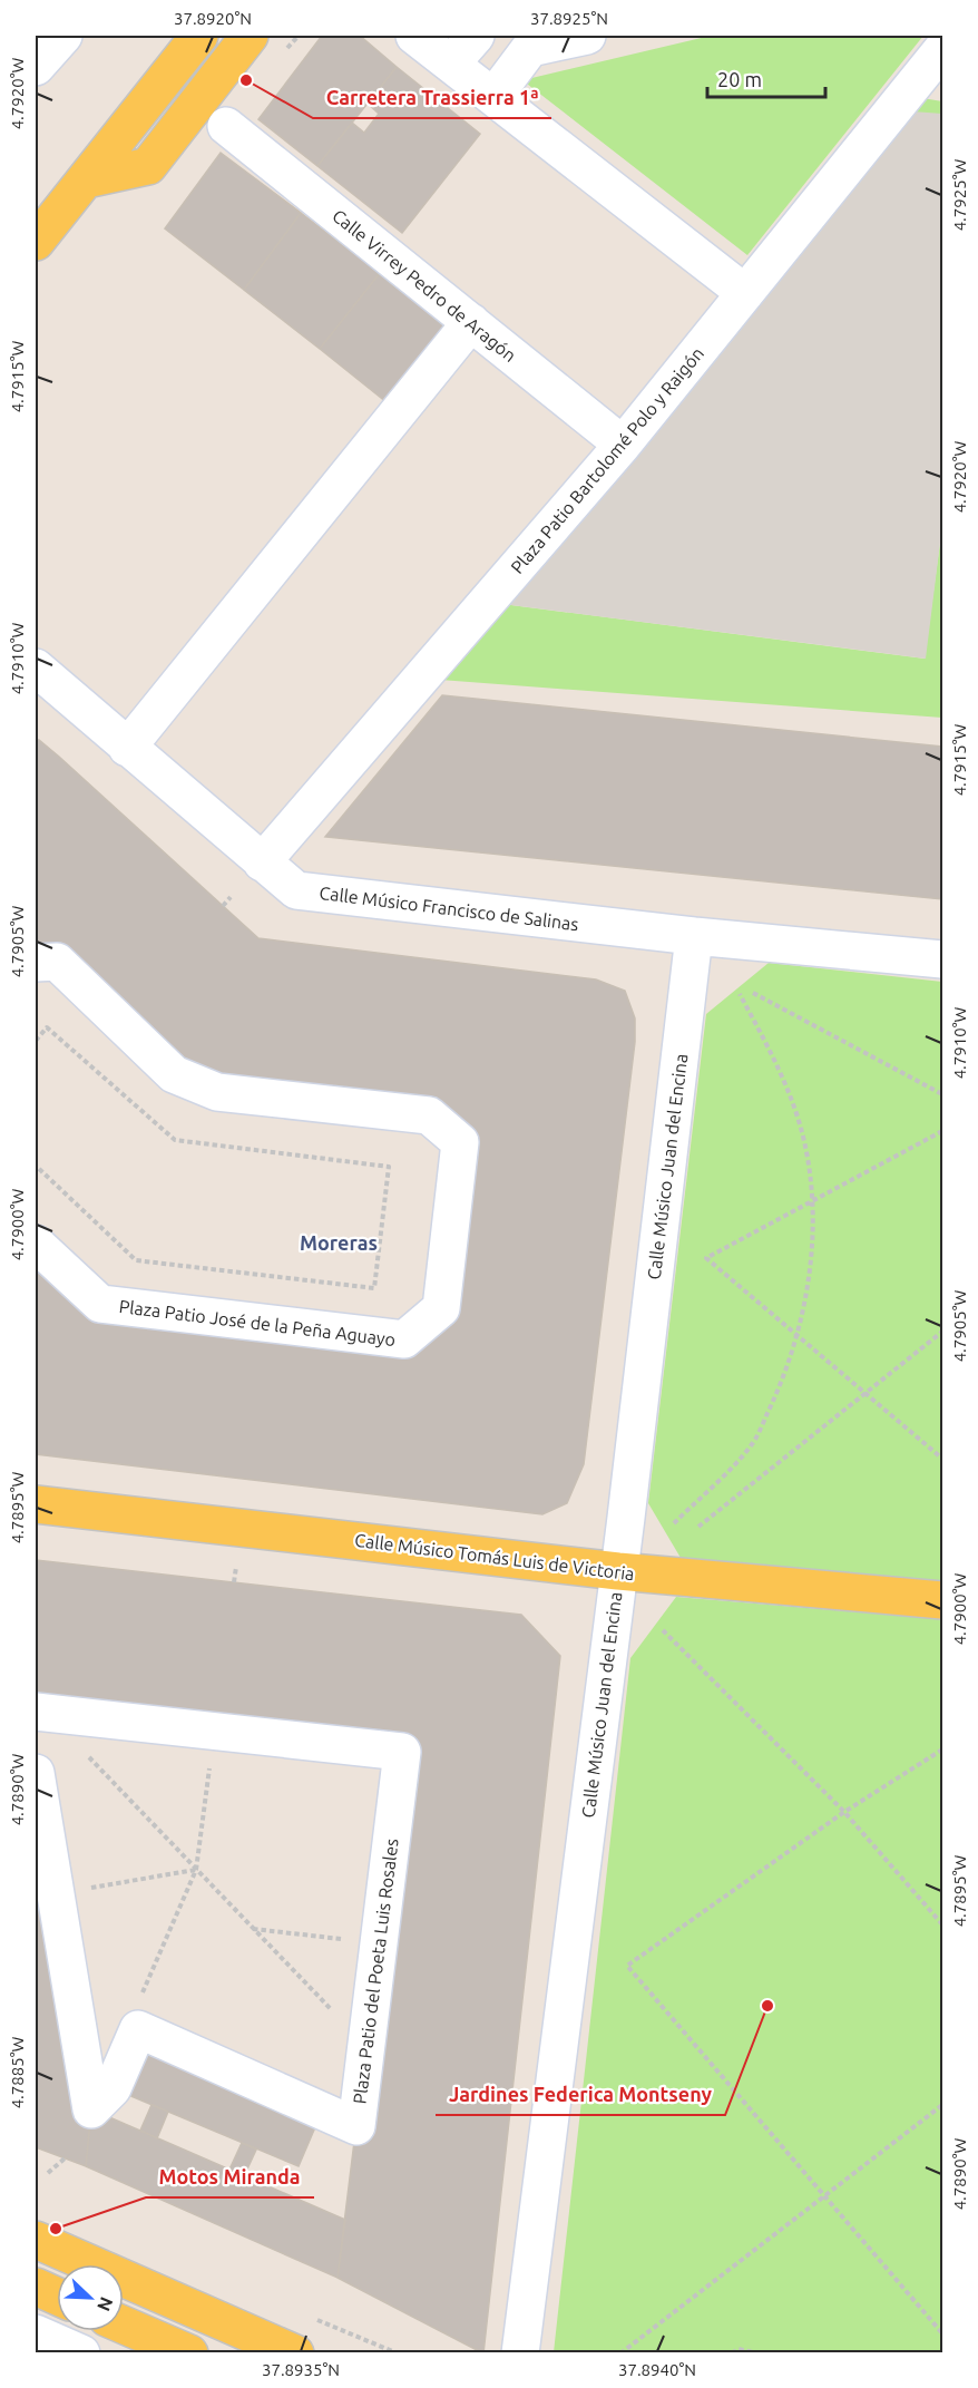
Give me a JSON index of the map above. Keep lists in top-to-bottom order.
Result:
{
  "streets": {
    "main road": ["Calle Músico Tomás Luis de Victoria"],
    "street": [
      "Calle Virrey Pedro de Aragón",
      "Plaza Patio Bartolomé Polo y Raigón",
      "Calle Músico Francisco de Salinas",
      "Calle Músico Juan del Encina",
      "Plaza Patio José de la Peña Aguayo",
      "Plaza Patio del Poeta Luis Rosales"
    ]
  },
  "crossings": [
    ["Calle Virrey Pedro de Aragón", "Plaza Patio Bartolomé Polo y Raigón"],
    ["Plaza Patio Bartolomé Polo y Raigón", "Calle Músico Francisco de Salinas"],
    ["Calle Músico Francisco de Salinas", "Calle Músico Juan del Encina"],
    ["Calle Músico Juan del Encina", "Calle Músico Tomás Luis de Victoria"]
  ],
  "districts": ["Moreras"],
  "places": ["Carretera Trassierra 1ª", "Jardines Federica Montseny", "Motos Miranda"],
  "scale_bar": "20 m",
  "north": "bottom right",
  "coordinates": [
    "37.8920°N",
    "37.8925°N",
    "4.7920°W",
    "4.7925°W",
    "4.7915°W",
    "4.7910°W",
    "4.7905°W",
    "4.7900°W",
    "4.7895°W",
    "4.7890°W",
    "4.7885°W",
    "37.8935°N",
    "37.8940°N"
  ]
}
